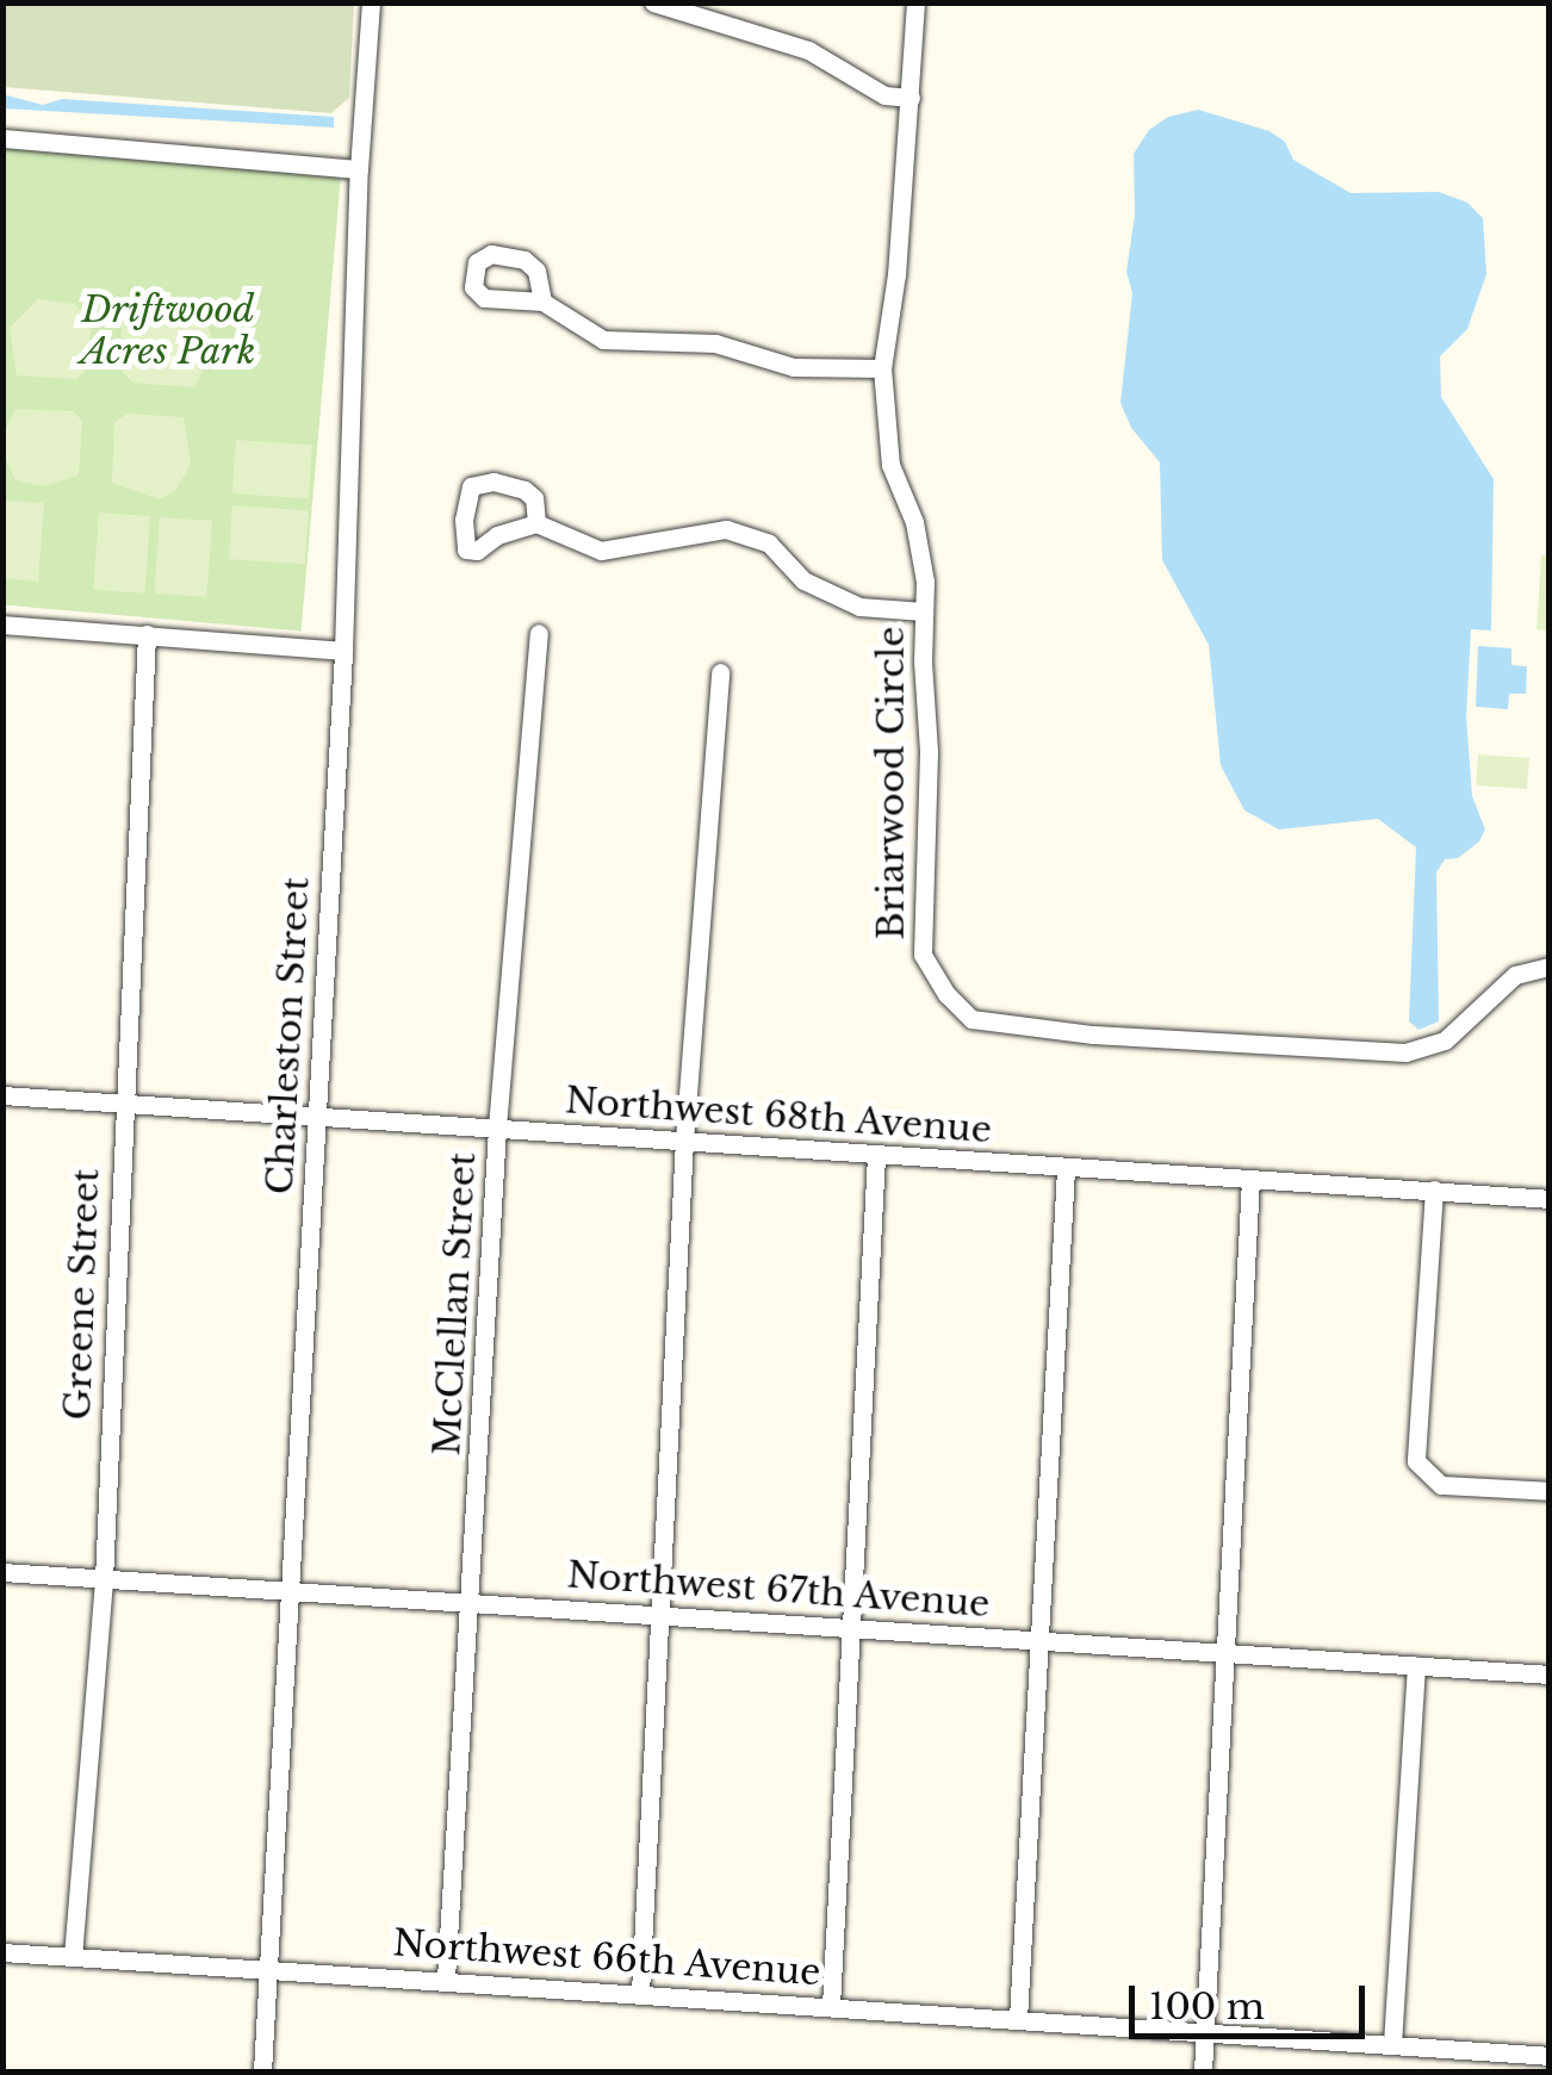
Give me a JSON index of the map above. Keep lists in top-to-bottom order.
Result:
{
  "streets": {
    "street": [
      "Briarwood Circle",
      "Charleston Street",
      "Northwest 68th Avenue",
      "Greene Street",
      "McClellan Street",
      "Northwest 67th Avenue",
      "Northwest 66th Avenue"
    ]
  },
  "crossings": [
    ["Charleston Street", "Northwest 68th Avenue"],
    ["Charleston Street", "Northwest 67th Avenue"],
    ["Charleston Street", "Northwest 66th Avenue"],
    ["Northwest 68th Avenue", "Greene Street"],
    ["Northwest 68th Avenue", "McClellan Street"],
    ["Greene Street", "Northwest 67th Avenue"],
    ["Greene Street", "Northwest 66th Avenue"],
    ["McClellan Street", "Northwest 67th Avenue"],
    ["McClellan Street", "Northwest 66th Avenue"]
  ],
  "parks": ["Driftwood Acres Park"],
  "scale_bar": "100 m"
}
